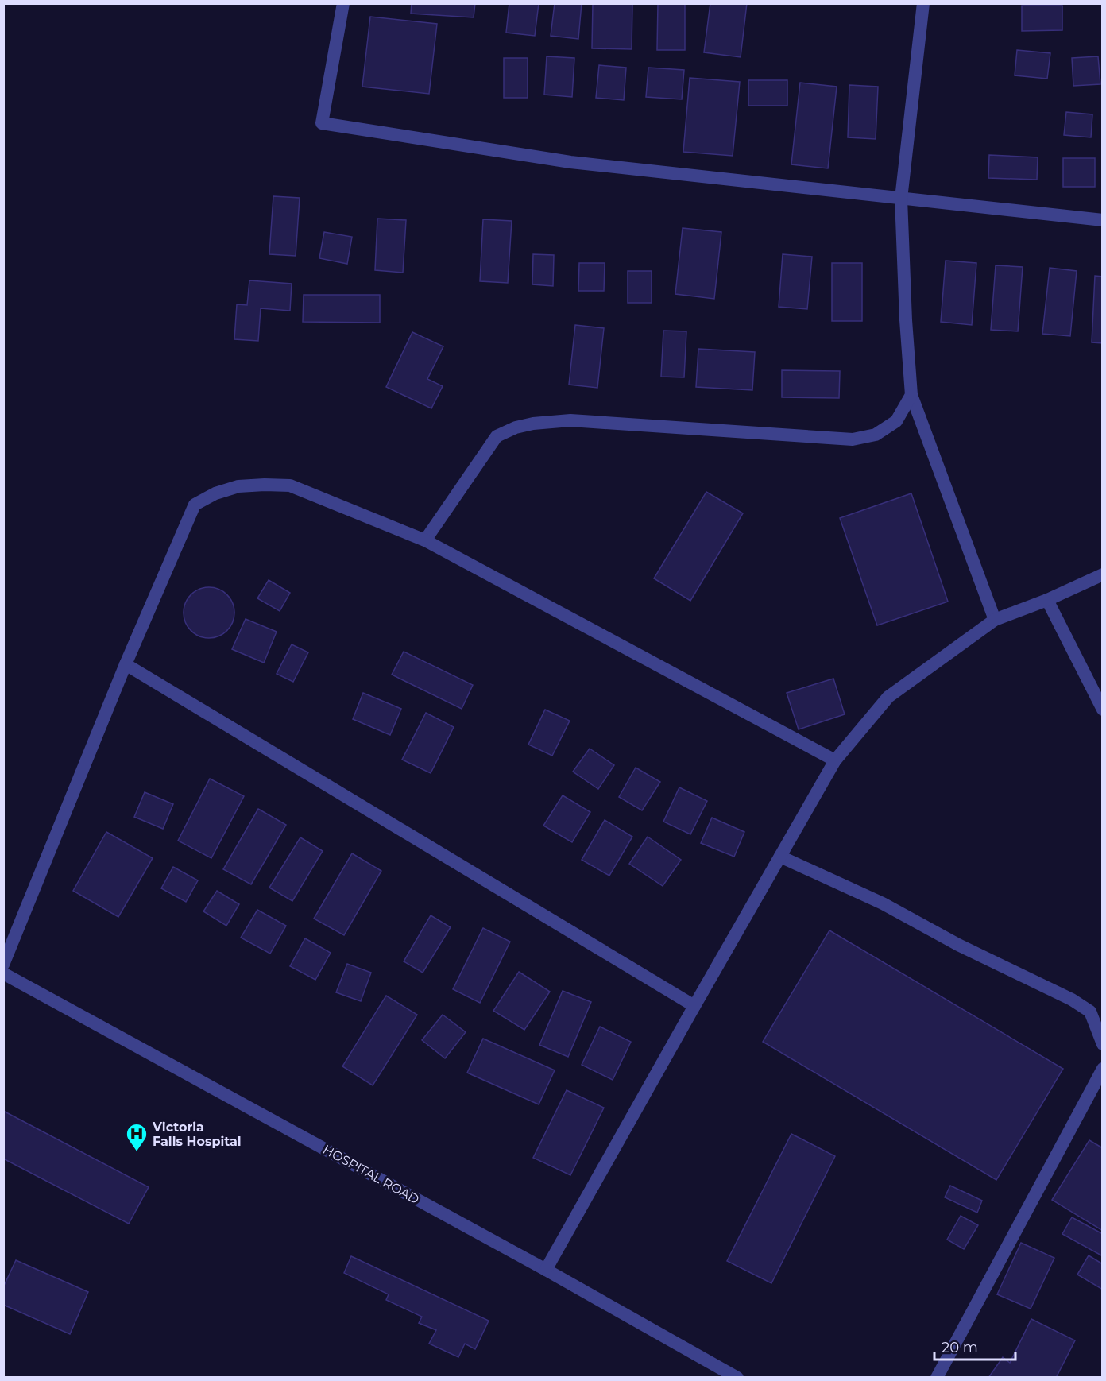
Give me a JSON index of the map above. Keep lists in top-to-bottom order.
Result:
{
  "streets": {
    "street": ["HOSPITAL ROAD"]
  },
  "places": {
    "hospital": ["Victoria Falls Hospital"]
  },
  "scale_bar": "20 m"
}
